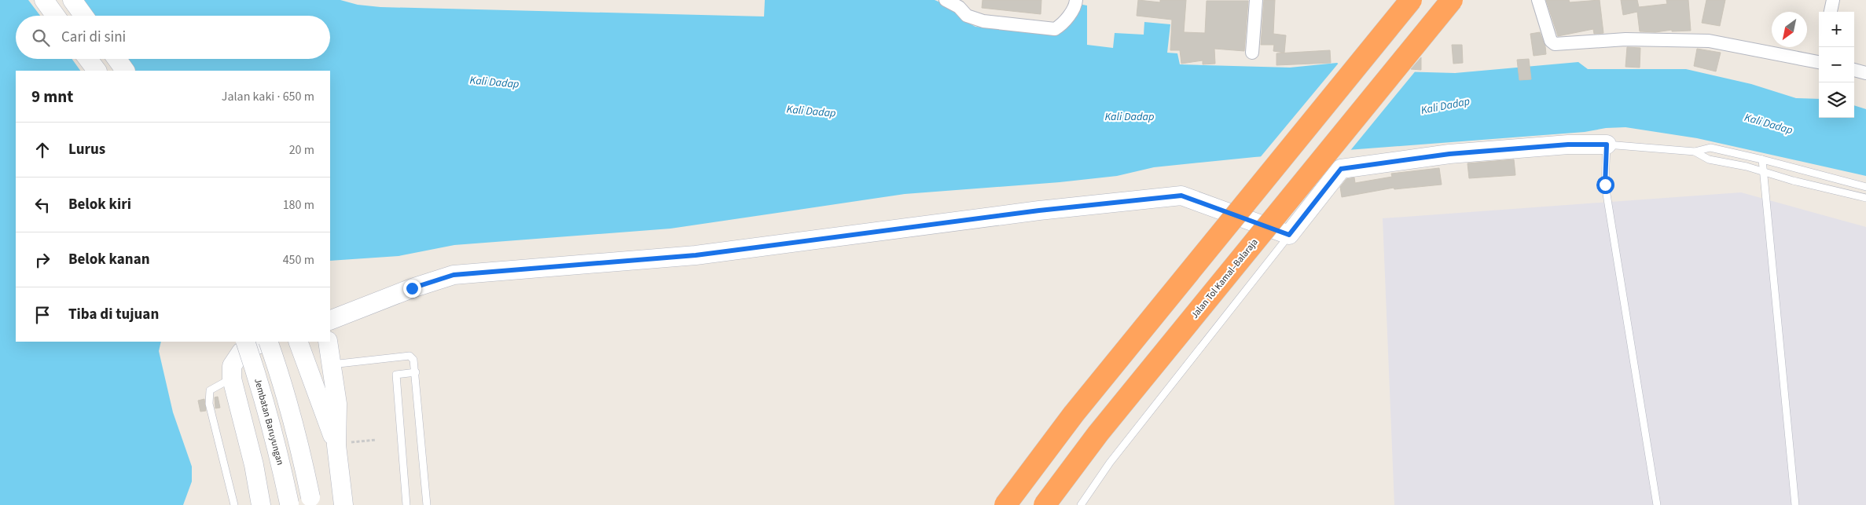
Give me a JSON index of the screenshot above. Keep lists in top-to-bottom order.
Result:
{
  "streets": {
    "highway": ["Jalan Tol Kamal–Balaraja"],
    "street": ["Jembatan Baruyungan"]
  },
  "water": ["Kali Dadap"],
  "north": "bottom left",
  "page": {
    "map_buttons": ["+", "−"],
    "search": "Cari di sini",
    "heading": ["9 mnt", "Jalan kaki · 650 m"],
    "list": [
      ["Lurus", "20 m"],
      ["Belok kiri", "180 m"],
      ["Belok kanan", "450 m"],
      "Tiba di tujuan"
    ]
  }
}
